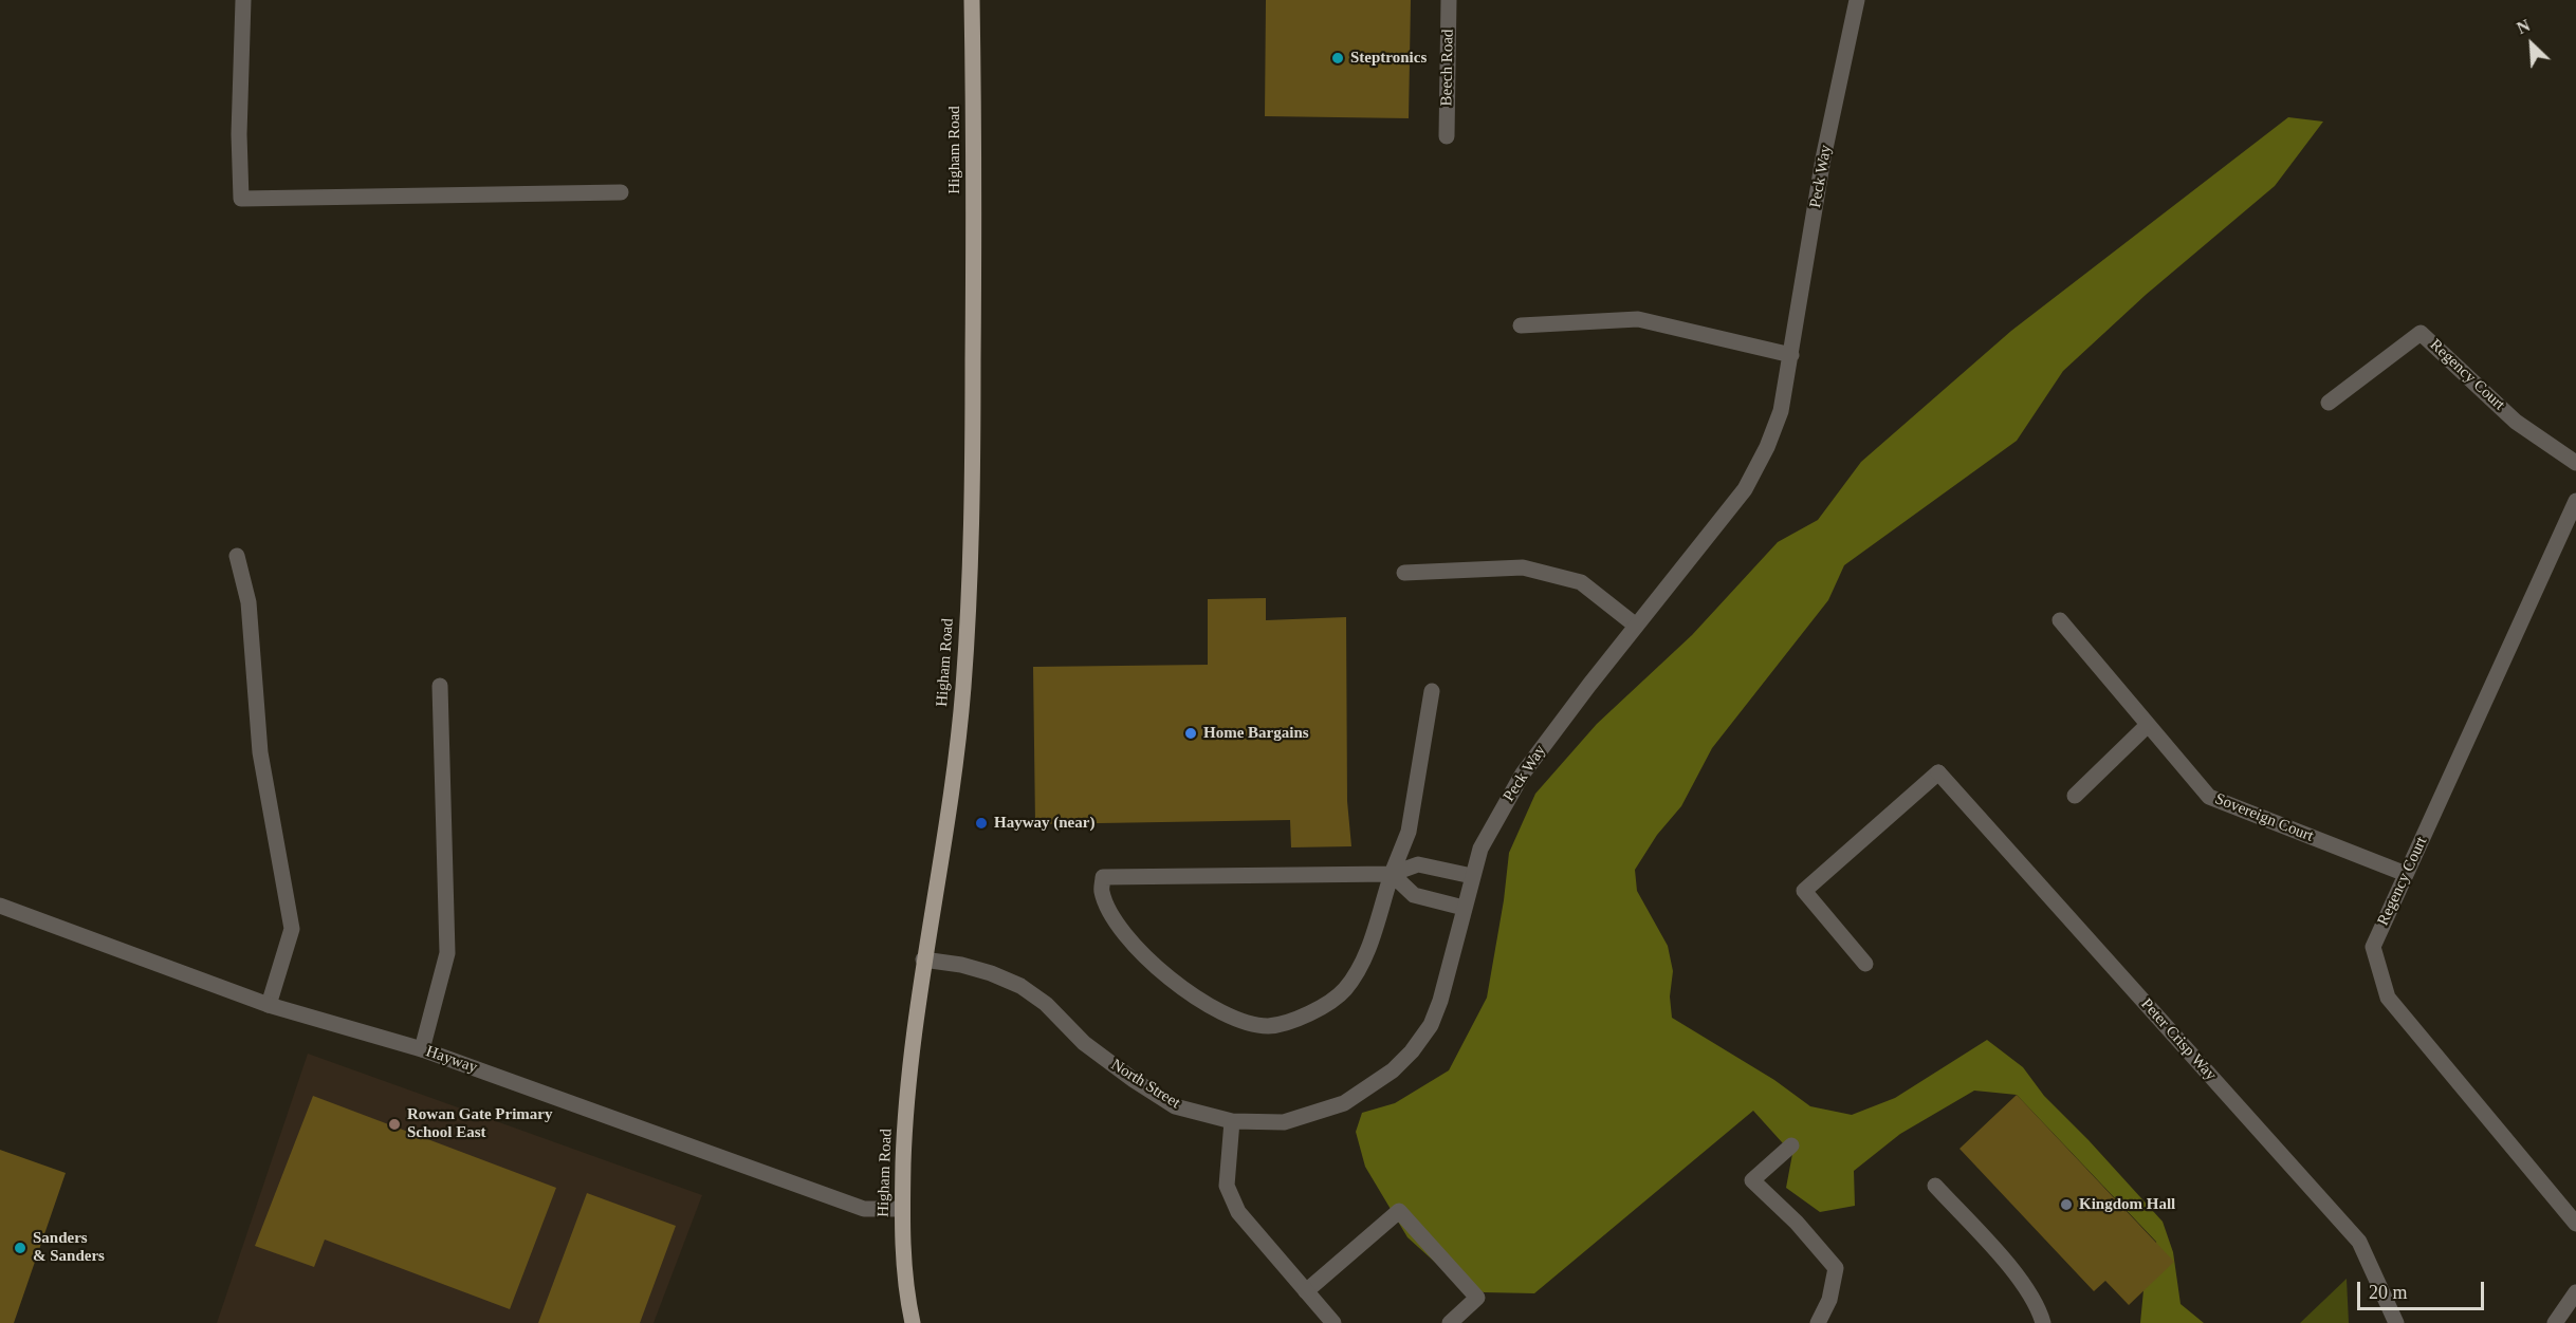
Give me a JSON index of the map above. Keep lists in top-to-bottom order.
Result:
{
  "streets": {
    "main road": ["Higham Road"],
    "street": [
      "Beech Road",
      "Peck Way",
      "Regency Court",
      "Sovereign Court",
      "Peter Crisp Way",
      "Hayway",
      "North Street"
    ]
  },
  "crossings": [
    ["Higham Road", "Hayway"],
    ["Higham Road", "North Street"],
    ["Peck Way", "North Street"],
    ["Regency Court", "Sovereign Court"]
  ],
  "places": [
    "Steptronics",
    "Home Bargains",
    "Hayway (near)",
    "Rowan Gate Primary School East",
    "Kingdom Hall",
    "Sanders & Sanders"
  ],
  "scale_bar": "20 m",
  "north": "top left"
}
